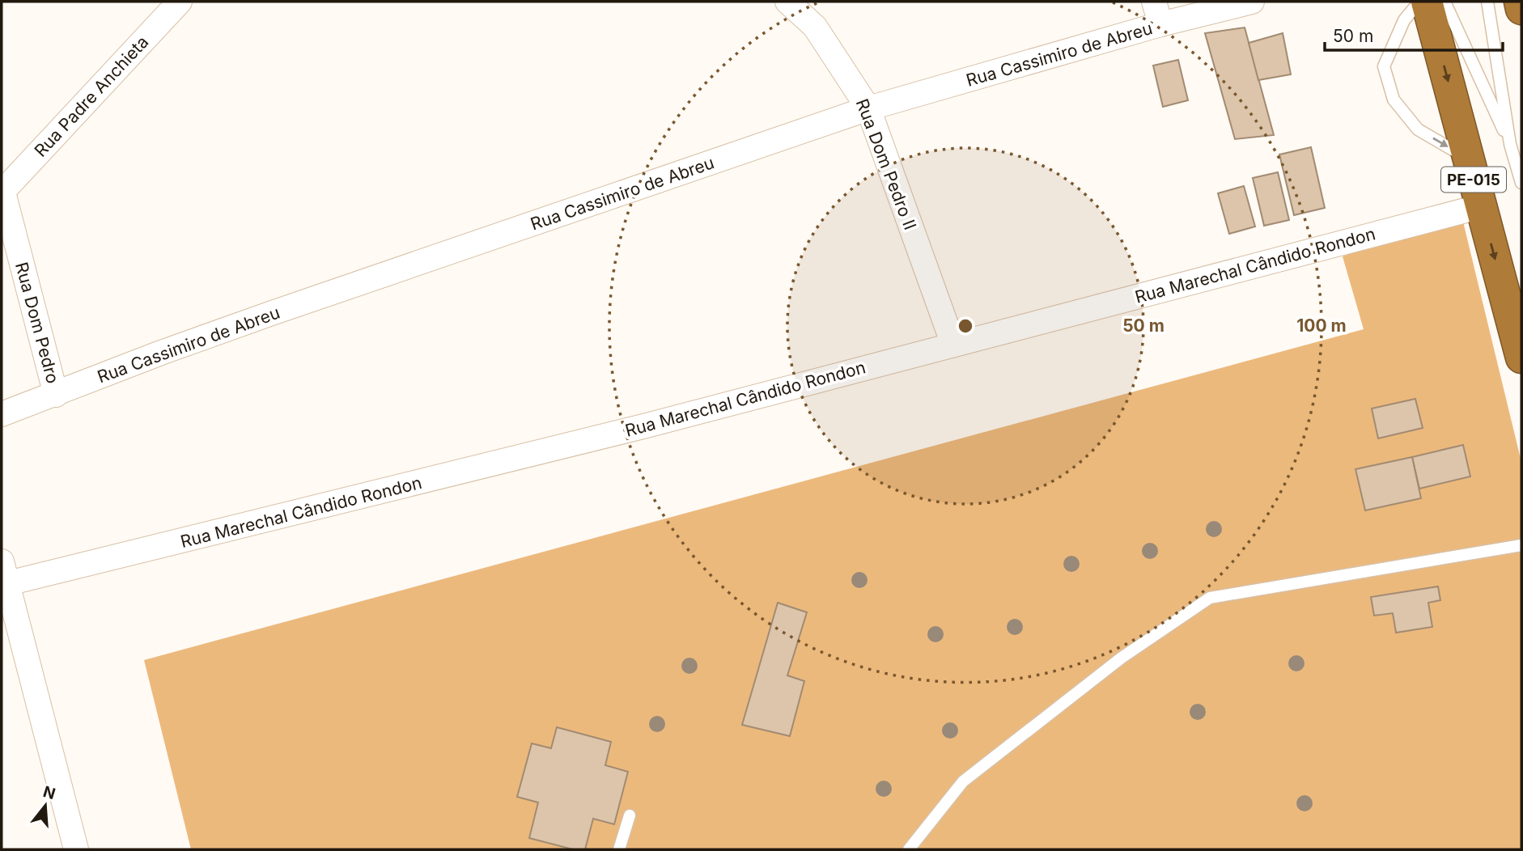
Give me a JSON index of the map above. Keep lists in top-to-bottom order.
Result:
{
  "streets": {
    "highway": ["PE-015"],
    "street": [
      "Rua Cassimiro de Abreu",
      "Rua Padre Anchieta",
      "Rua Dom Pedro II",
      "Rua Marechal Cândido Rondon",
      "Rua Dom Pedro"
    ]
  },
  "crossings": [
    ["Rua Cassimiro de Abreu", "Rua Dom Pedro II"],
    ["Rua Cassimiro de Abreu", "Rua Dom Pedro"],
    ["Rua Padre Anchieta", "Rua Dom Pedro"],
    ["Rua Dom Pedro II", "Rua Marechal Cândido Rondon"],
    ["PE-015", "Rua Marechal Cândido Rondon"]
  ],
  "scale_bar": "50 m",
  "north": "top",
  "rings": ["50 m", "100 m"]
}
